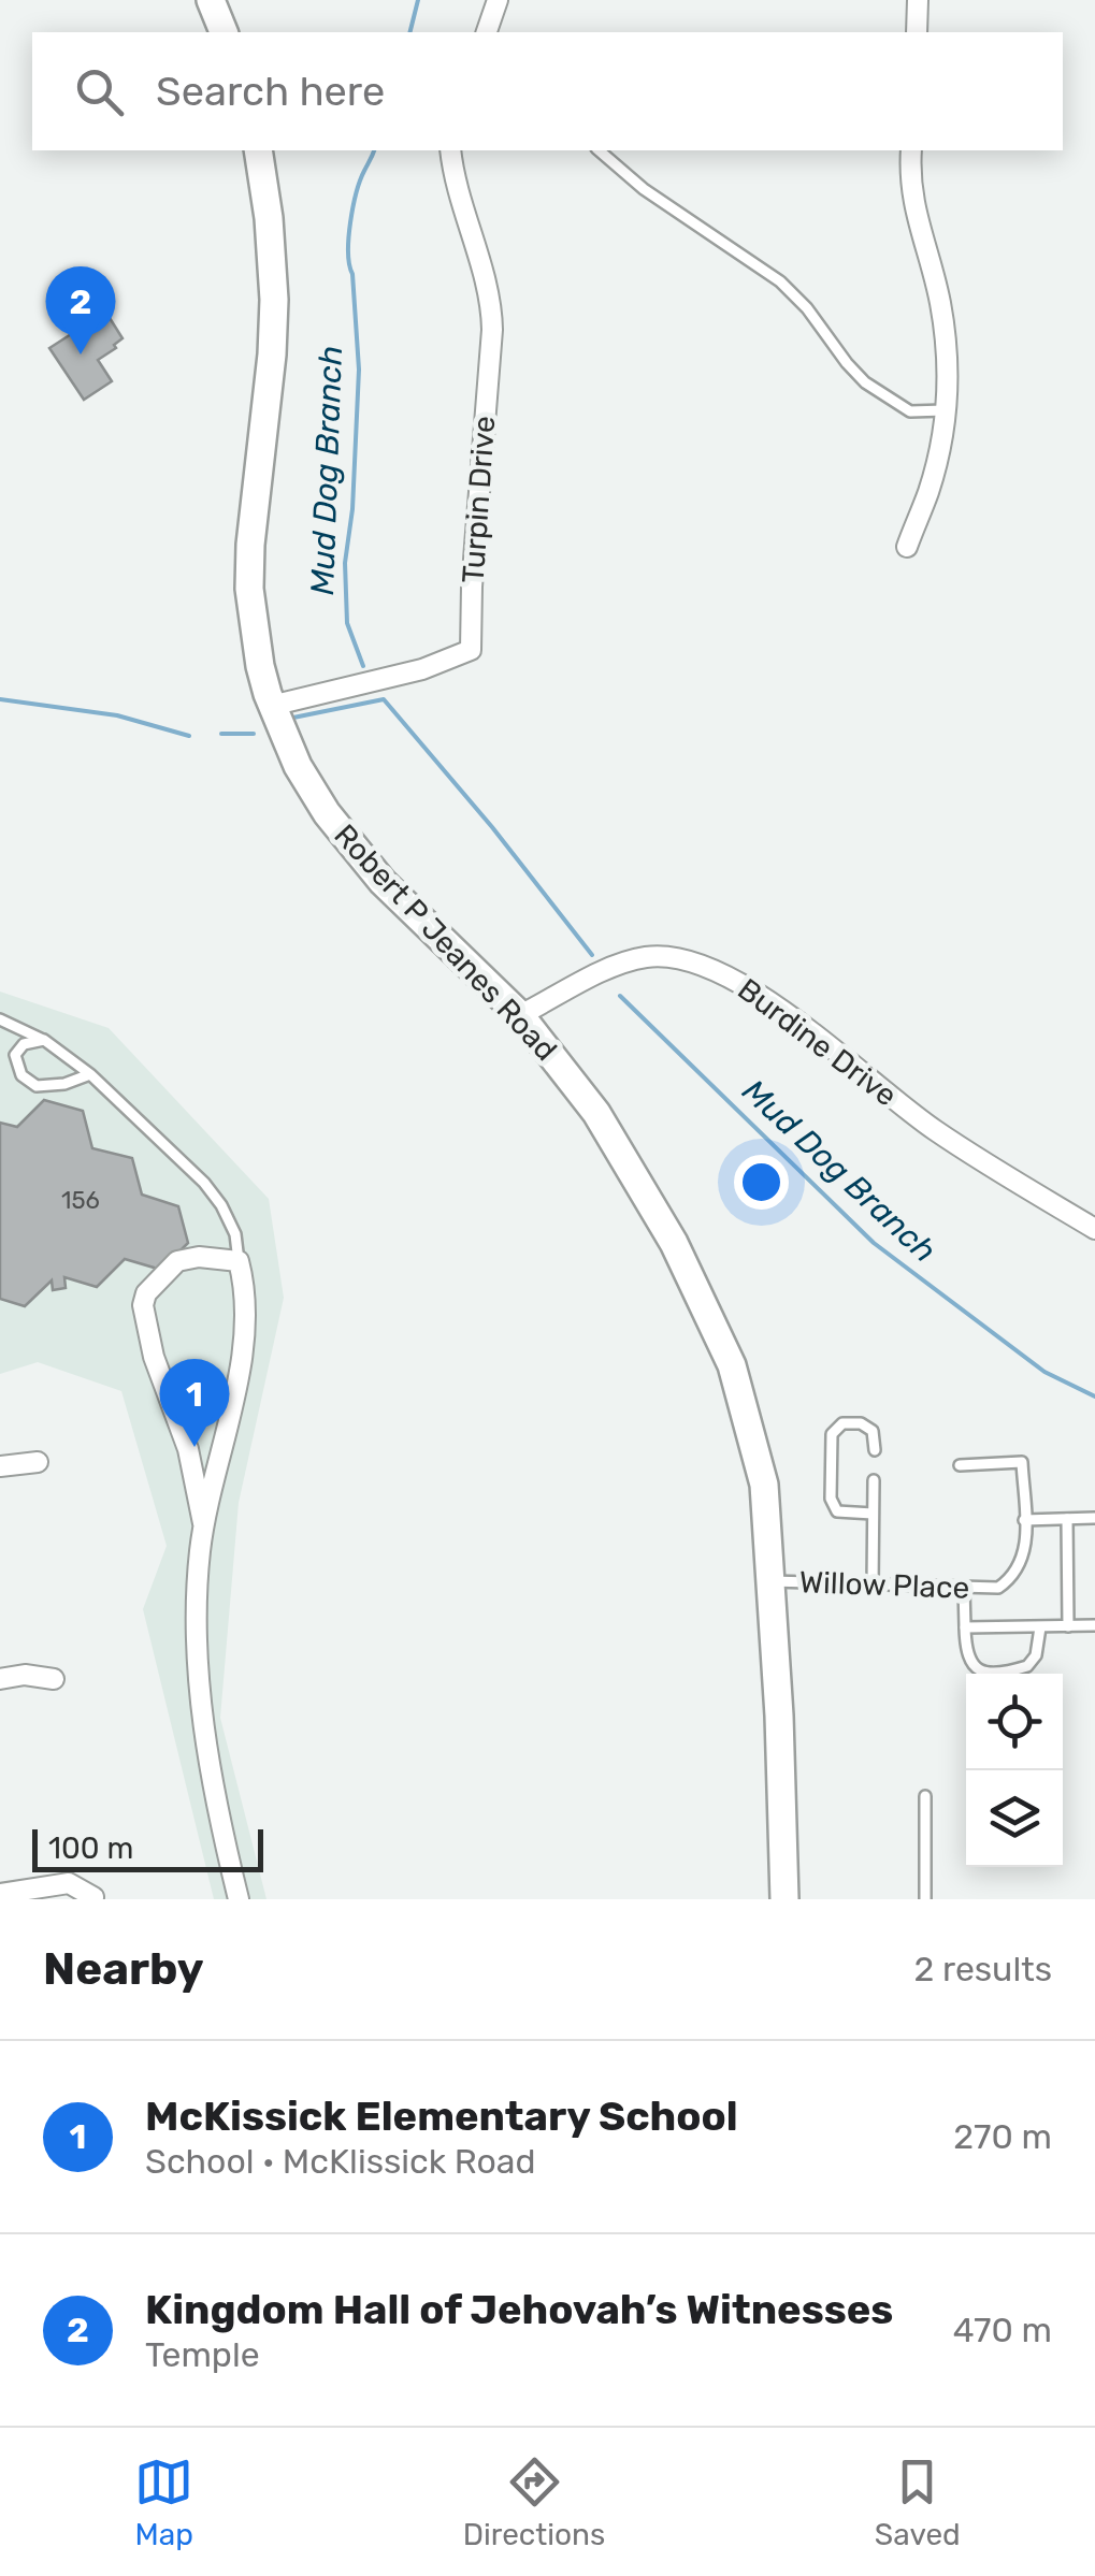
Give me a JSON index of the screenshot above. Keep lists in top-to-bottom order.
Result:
{
  "streets": {
    "street": ["Turpin Drive", "Robert P Jeanes Road", "Burdine Drive"],
    "lane": ["Willow Place"]
  },
  "crossings": [
    ["Turpin Drive", "Robert P Jeanes Road"],
    ["Robert P Jeanes Road", "Burdine Drive"],
    ["Robert P Jeanes Road", "Willow Place"]
  ],
  "water": ["Mud Dog Branch"],
  "house_numbers": ["156"],
  "scale_bar": "100 m",
  "page": {
    "search": "Search here",
    "pins": ["2", "1"],
    "scale": "100 m",
    "heading": ["Nearby", "2 results"],
    "list": [
      {
        "mark": "1",
        "name": "McKissick Elementary School",
        "note": "School · McKlissick Road",
        "value": "270 m"
      },
      {
        "mark": "2",
        "name": "Kingdom Hall of Jehovah’s Witnesses",
        "note": "Temple",
        "value": "470 m"
      }
    ],
    "nav": ["Map", "Directions", "Saved"]
  }
}
